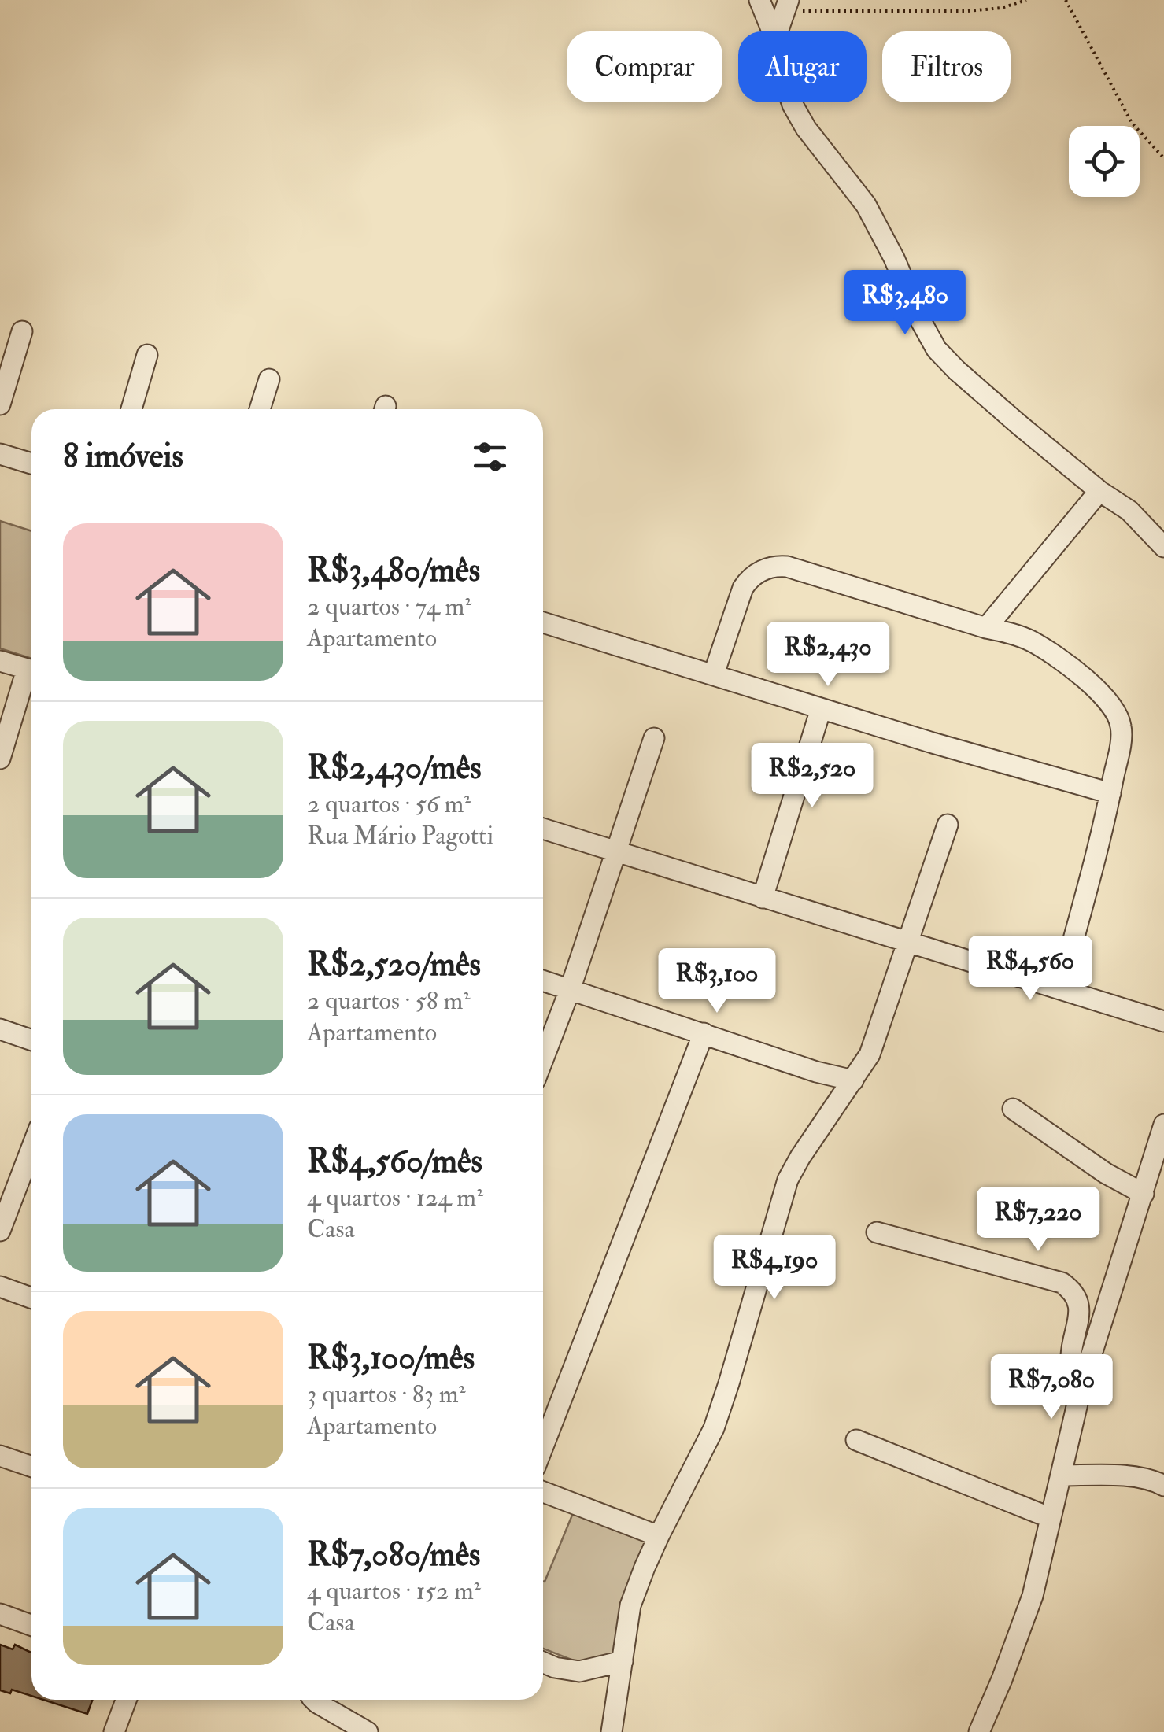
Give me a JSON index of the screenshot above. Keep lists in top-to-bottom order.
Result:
{
  "page": {
    "chip": ["Comprar", "Alugar", "Filtros"],
    "price": [
      "R$3,480",
      "R$2,430",
      "R$2,520",
      "R$4,560",
      "R$3,100",
      "R$7,220",
      "R$4,190",
      "R$7,080"
    ],
    "heading": "8 imóveis",
    "list": [
      {
        "name": "R$3,480/mês",
        "note": "2 quartos · 74 m² · Apartamento"
      },
      {
        "name": "R$2,430/mês",
        "note": "2 quartos · 56 m² · Rua Mário Pagotti"
      },
      {
        "name": "R$2,520/mês",
        "note": "2 quartos · 58 m² · Apartamento"
      },
      {
        "name": "R$4,560/mês",
        "note": "4 quartos · 124 m² · Casa"
      },
      {
        "name": "R$3,100/mês",
        "note": "3 quartos · 83 m² · Apartamento"
      },
      {
        "name": "R$7,080/mês",
        "note": "4 quartos · 152 m² · Casa"
      }
    ]
  }
}
